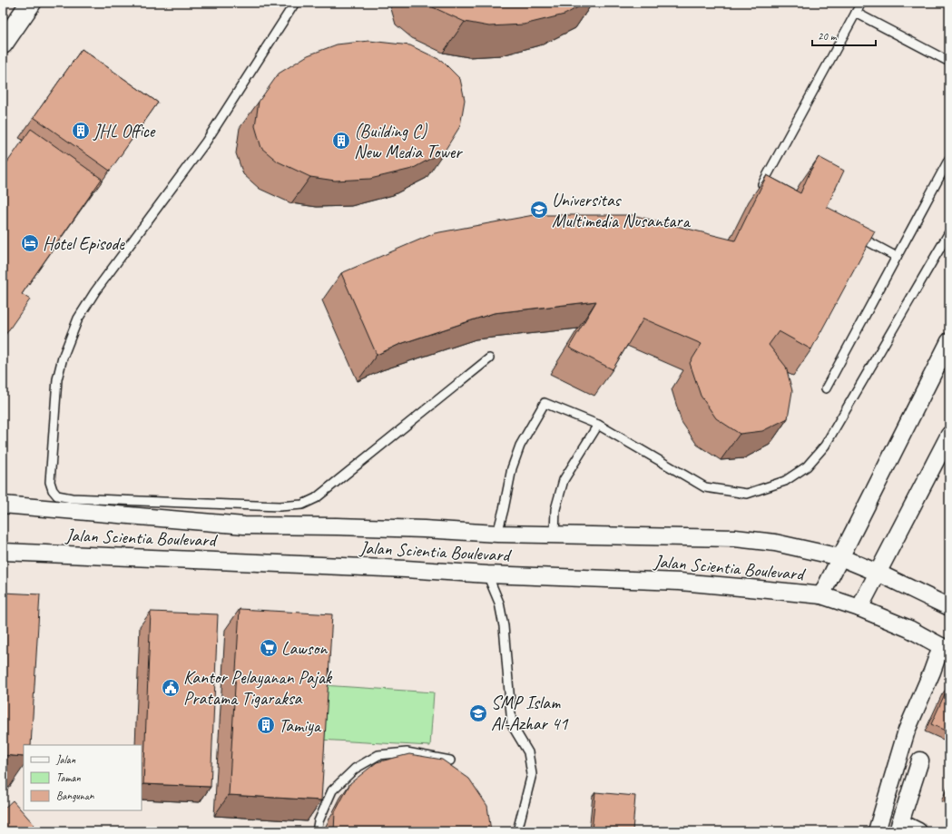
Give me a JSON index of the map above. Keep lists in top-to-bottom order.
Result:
{
  "streets": {
    "street": ["Jalan Scientia Boulevard"]
  },
  "places": {
    "building": ["JHL Office", "(Building C) New Media Tower", "Tamiya"],
    "school or university": ["Universitas Multimedia Nusantara", "SMP Islam Al-Azhar 41"],
    "hotel": ["Hotel Episode"],
    "supermarket": ["Lawson"],
    "public building": ["Kantor Pelayanan Pajak Pratama Tigaraksa"]
  },
  "legend": ["Jalan", "Taman", "Bangunan"],
  "scale_bar": "20 m"
}
